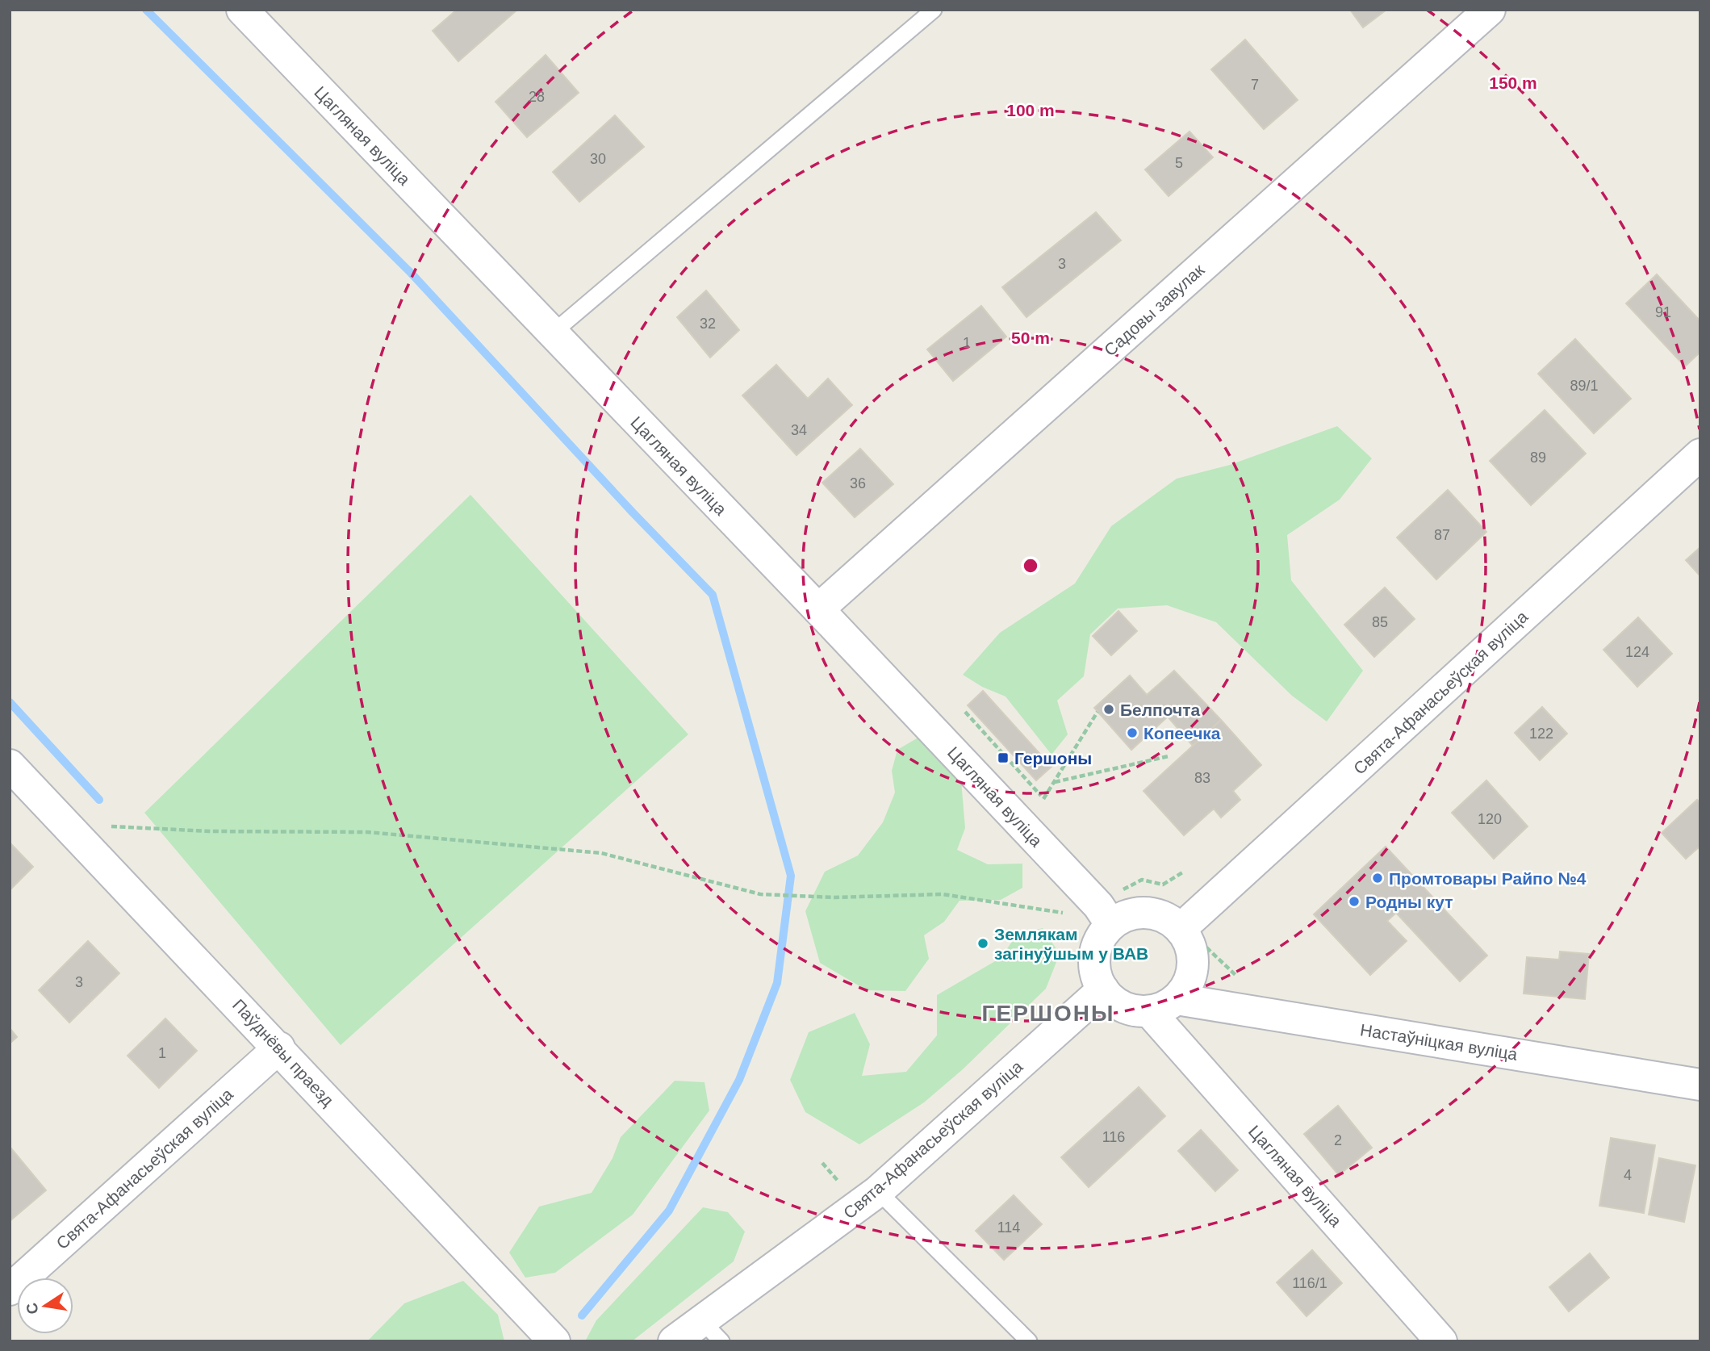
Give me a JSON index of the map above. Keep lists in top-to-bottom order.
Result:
{
  "streets": {
    "street": [
      "Цагляная вуліца",
      "Садовы завулак",
      "Свята-Афанасьеўская вуліца",
      "Настаўніцкая вуліца",
      "Паўднёвы праезд"
    ]
  },
  "crossings": [
    ["Цагляная вуліца", "Садовы завулак"],
    ["Цагляная вуліца", "Свята-Афанасьеўская вуліца"],
    ["Цагляная вуліца", "Настаўніцкая вуліца"],
    ["Свята-Афанасьеўская вуліца", "Настаўніцкая вуліца"],
    ["Свята-Афанасьеўская вуліца", "Паўднёвы праезд"]
  ],
  "districts": ["ГЕРШОНЫ"],
  "places": {
    "other": [
      "Белпочта",
      "Копеечка",
      "Промтовары Райпо №4",
      "Родны кут",
      "Землякам загінуўшым у ВАВ"
    ],
    "transit": ["Гершоны"]
  },
  "house_numbers": [
    "7",
    "28",
    "30",
    "5",
    "3",
    "91",
    "32",
    "1",
    "89/1",
    "34",
    "89",
    "36",
    "87",
    "85",
    "124",
    "122",
    "83",
    "120",
    "3",
    "1",
    "116",
    "2",
    "4",
    "114",
    "116/1"
  ],
  "north": "left",
  "rings": ["150 m", "100 m", "50 m"]
}
